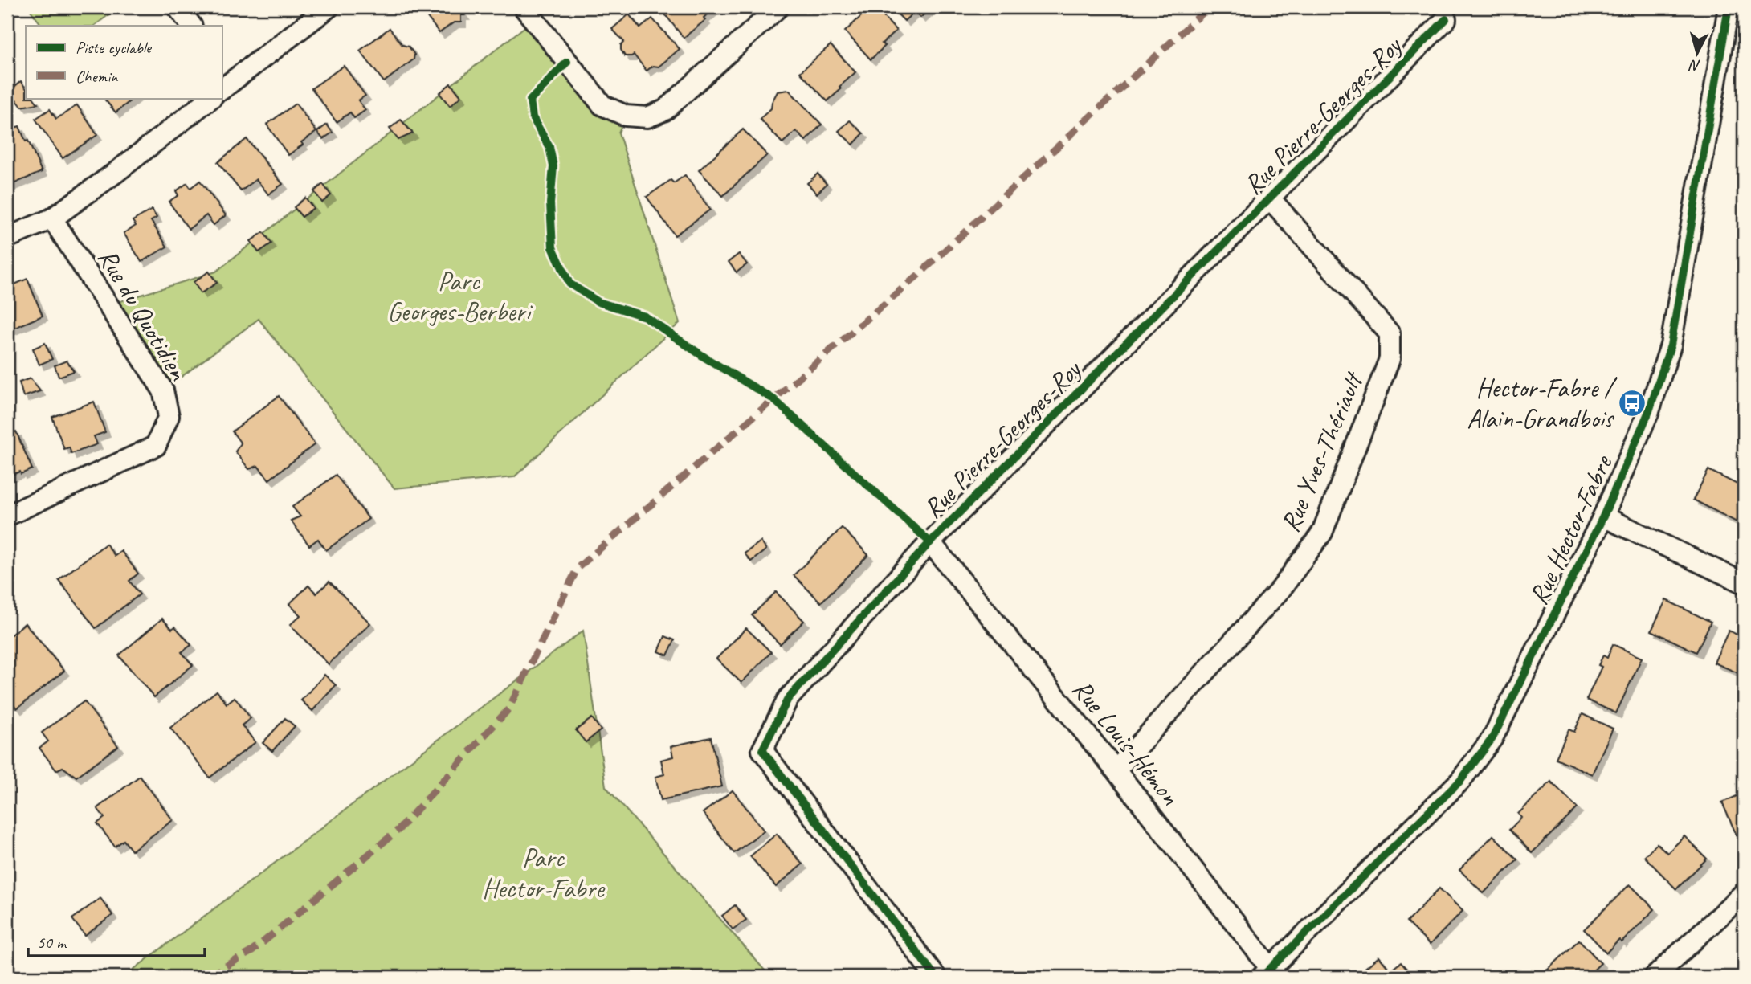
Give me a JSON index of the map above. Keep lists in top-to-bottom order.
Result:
{
  "streets": {
    "street": [
      "Rue Pierre-Georges-Roy",
      "Rue du Quotidien",
      "Rue Yves-Thériault",
      "Rue Hector-Fabre",
      "Rue Louis-Hémon"
    ]
  },
  "crossings": [
    ["Rue Pierre-Georges-Roy", "Rue Yves-Thériault"],
    ["Rue Pierre-Georges-Roy", "Rue Louis-Hémon"],
    ["Rue Yves-Thériault", "Rue Louis-Hémon"],
    ["Rue Hector-Fabre", "Rue Louis-Hémon"]
  ],
  "parks": ["Parc Georges-Berberi", "Parc Hector-Fabre"],
  "places": {
    "bus stop": ["Hector-Fabre / Alain-Grandbois"]
  },
  "legend": ["Piste cyclable", "Chemin"],
  "scale_bar": "50 m",
  "north": "bottom"
}
